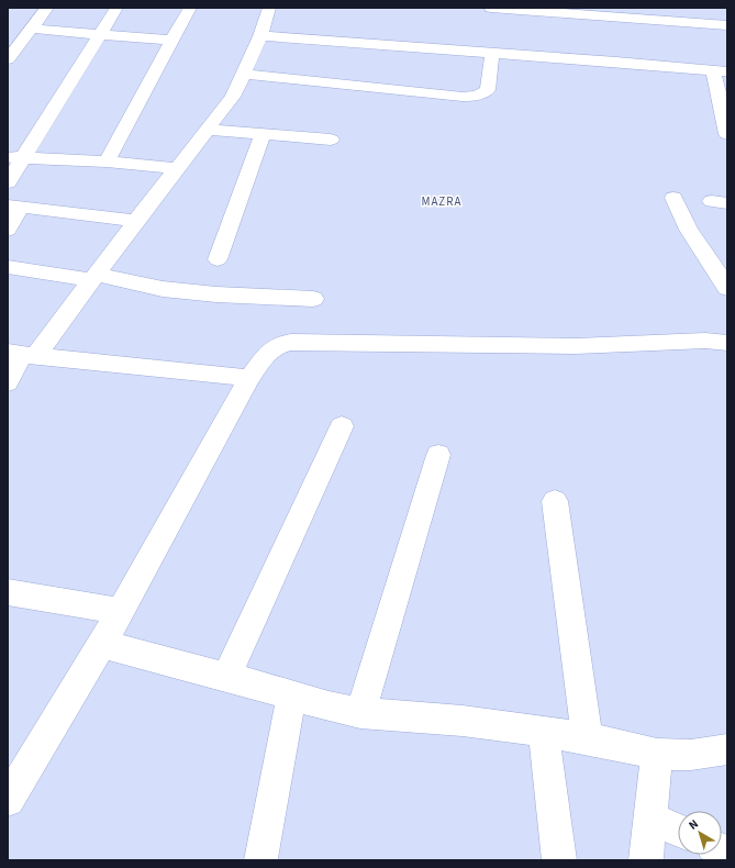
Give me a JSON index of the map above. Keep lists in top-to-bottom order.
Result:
{
  "districts": ["MAZRA"],
  "north": "top left"
}
